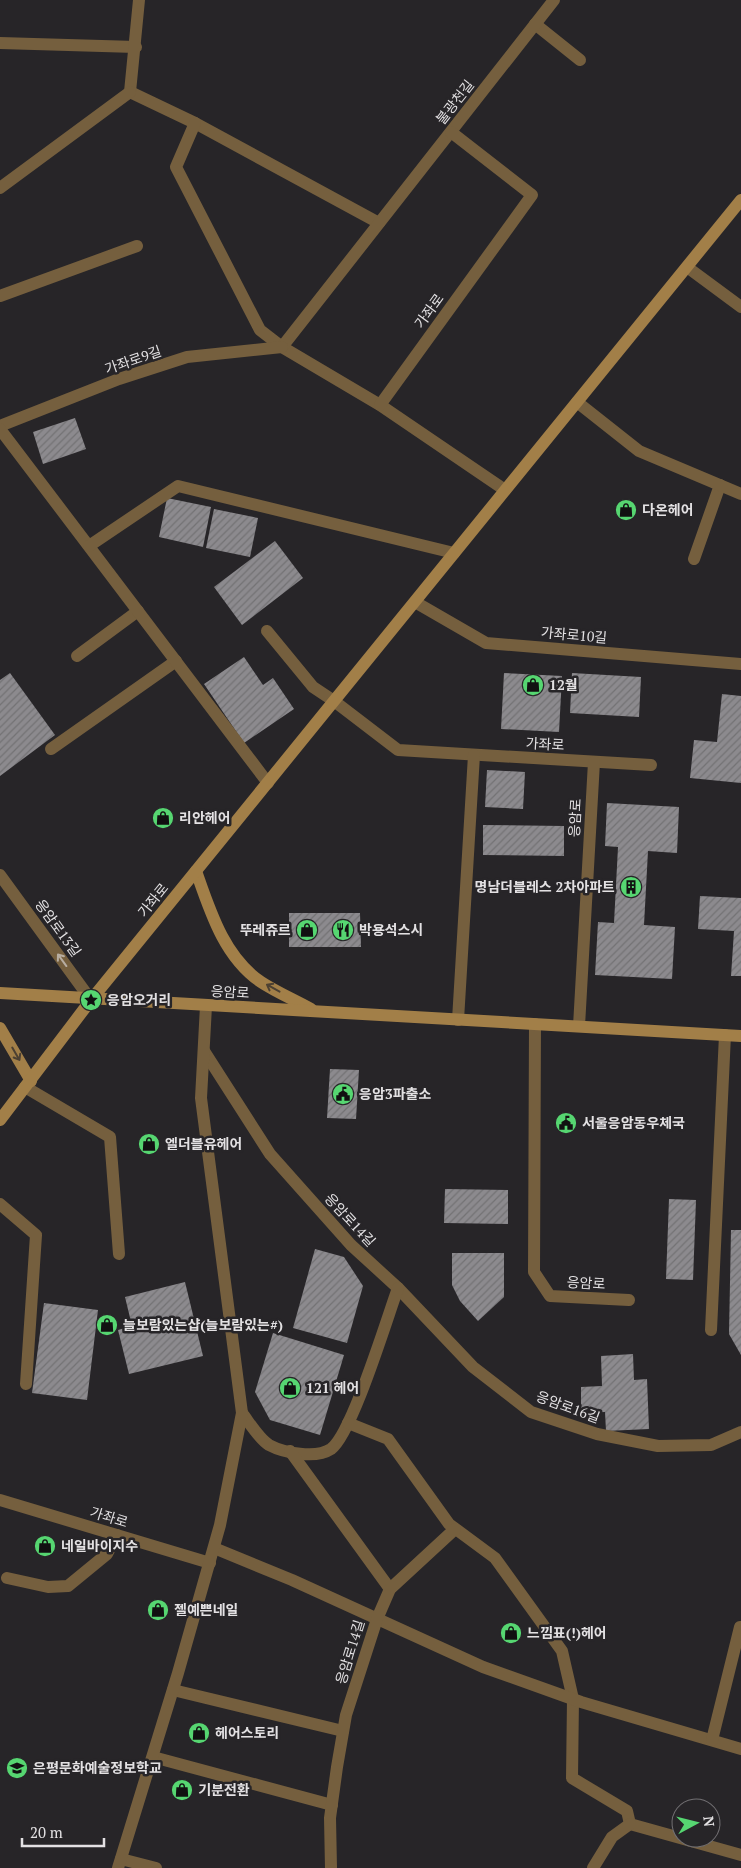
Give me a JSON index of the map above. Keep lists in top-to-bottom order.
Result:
{
  "streets": {
    "main road": ["가좌로", "응암로"],
    "street": [
      "불광천길",
      "가좌로9길",
      "가좌로10길",
      "응암로13길",
      "응암로14길",
      "응암로16길"
    ]
  },
  "crossings": [
    ["불광천길", "가좌로"],
    ["불광천길", "가좌로9길"],
    ["가좌로", "가좌로9길"],
    ["가좌로", "가좌로10길"],
    ["가좌로", "응암로"],
    ["가좌로", "응암로13길"],
    ["응암로", "응암로13길"],
    ["응암로14길", "응암로16길"]
  ],
  "one_way": ["응암로13길"],
  "places": {
    "shop": [
      "다온헤어",
      "12월",
      "리안헤어",
      "뚜레쥬르",
      "엘더블유헤어",
      "늘보람있는샵(늘보람있는#)",
      "121 헤어",
      "네일바이지수",
      "젤예쁜네일",
      "느낌표(!)헤어",
      "헤어스토리",
      "기분전환"
    ],
    "building": ["명남더블레스 2차아파트"],
    "restaurant": ["박용석스시"],
    "place": ["응암오거리"],
    "public building": ["응암3파출소", "서울응암동우체국"],
    "school or university": ["은평문화예술정보학교"]
  },
  "scale_bar": "20 m",
  "north": "right"
}
